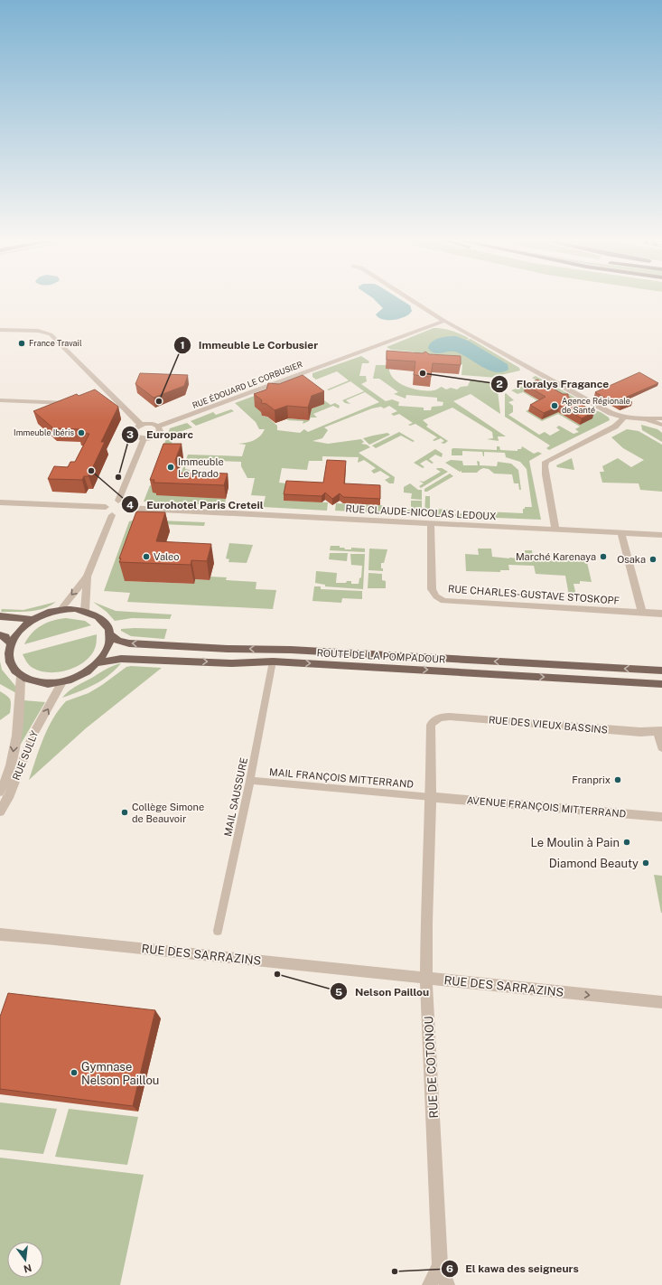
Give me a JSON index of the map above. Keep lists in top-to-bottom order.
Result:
{
  "streets": {
    "main road": ["ROUTE DE LA POMPADOUR"],
    "street": [
      "RUE ÉDOUARD LE CORBUSIER",
      "RUE CLAUDE-NICOLAS LEDOUX",
      "RUE CHARLES-GUSTAVE STOSKOPF",
      "RUE DES VIEUX BASSINS",
      "RUE SULLY",
      "MAIL FRANÇOIS MITTERRAND",
      "MAIL SAUSSURE",
      "AVENUE FRANÇOIS MITTERRAND",
      "RUE DES SARRAZINS",
      "RUE DE COTONOU"
    ]
  },
  "crossings": [
    ["RUE CLAUDE-NICOLAS LEDOUX", "RUE CHARLES-GUSTAVE STOSKOPF"],
    ["ROUTE DE LA POMPADOUR", "RUE SULLY"],
    ["RUE DES VIEUX BASSINS", "RUE DE COTONOU"],
    ["MAIL FRANÇOIS MITTERRAND", "MAIL SAUSSURE"],
    ["MAIL FRANÇOIS MITTERRAND", "AVENUE FRANÇOIS MITTERRAND"],
    ["MAIL FRANÇOIS MITTERRAND", "RUE DE COTONOU"],
    ["AVENUE FRANÇOIS MITTERRAND", "RUE DE COTONOU"],
    ["RUE DES SARRAZINS", "RUE DE COTONOU"]
  ],
  "one_way": ["RUE DES SARRAZINS"],
  "places": [
    "France Travail",
    "Floralys Fragance",
    "Immeuble Le Corbusier",
    "Agence Régionale de Santé",
    "Immeuble Ibéris",
    "Immeuble Le Prado",
    "Eurohotel Paris Creteil",
    "Europarc",
    "Valeo",
    "Marché Karenaya",
    "Osaka",
    "Franprix",
    "Collège Simone de Beauvoir",
    "Le Moulin à Pain",
    "Diamond Beauty",
    "Nelson Paillou",
    "Gymnase Nelson Paillou",
    "El kawa des seigneurs"
  ],
  "north": "bottom"
}
